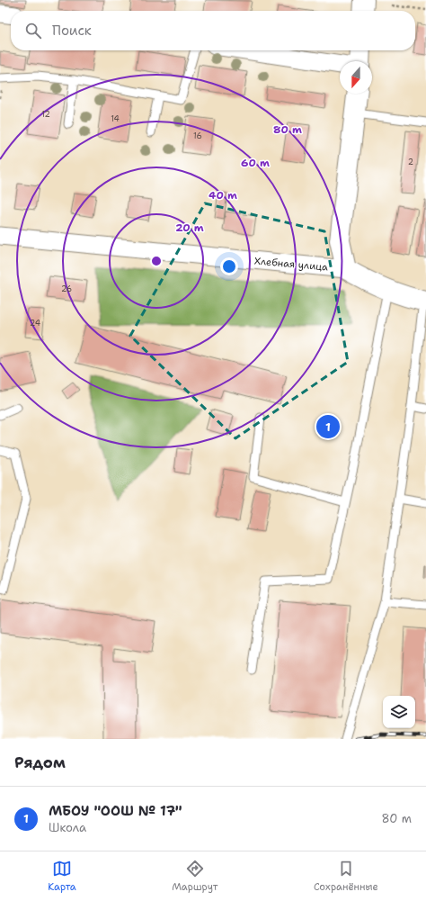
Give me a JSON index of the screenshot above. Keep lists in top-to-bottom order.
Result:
{
  "streets": {
    "street": ["Хлебная улица"]
  },
  "house_numbers": [
    "12",
    "14",
    "16",
    "2",
    "26",
    "24"
  ],
  "north": "bottom",
  "page": {
    "search": "Поиск",
    "pins": "1",
    "heading": "Рядом",
    "list": [
      {
        "mark": "1",
        "name": "МБОУ \"ООШ № 17\"",
        "note": "Школа",
        "value": "80 m"
      }
    ],
    "nav": ["Карта", "Маршрут", "Сохранённые"]
  },
  "rings": [
    "80 m",
    "60 m",
    "40 m",
    "20 m"
  ]
}
